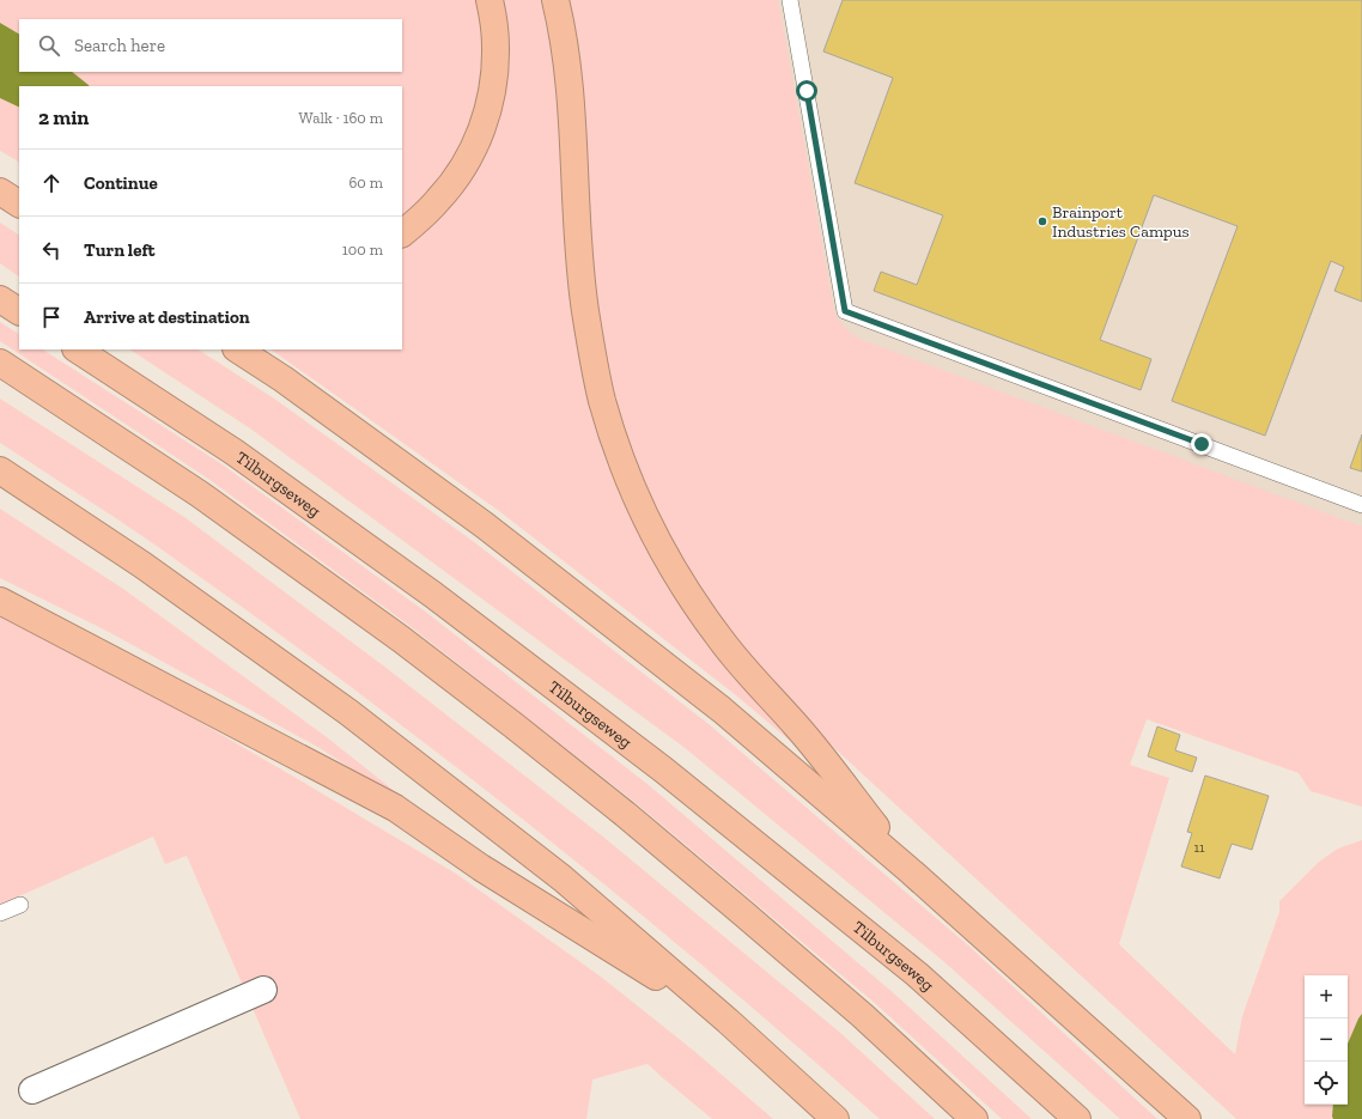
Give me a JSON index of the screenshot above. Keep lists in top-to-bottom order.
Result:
{
  "streets": {
    "highway": ["Tilburgseweg"]
  },
  "places": ["Brainport Industries Campus"],
  "house_numbers": ["11"],
  "page": {
    "search": "Search here",
    "heading": ["2 min", "Walk · 160 m"],
    "list": [
      ["Continue", "60 m"],
      ["Turn left", "100 m"],
      "Arrive at destination"
    ],
    "map_buttons": ["+", "−"]
  }
}
